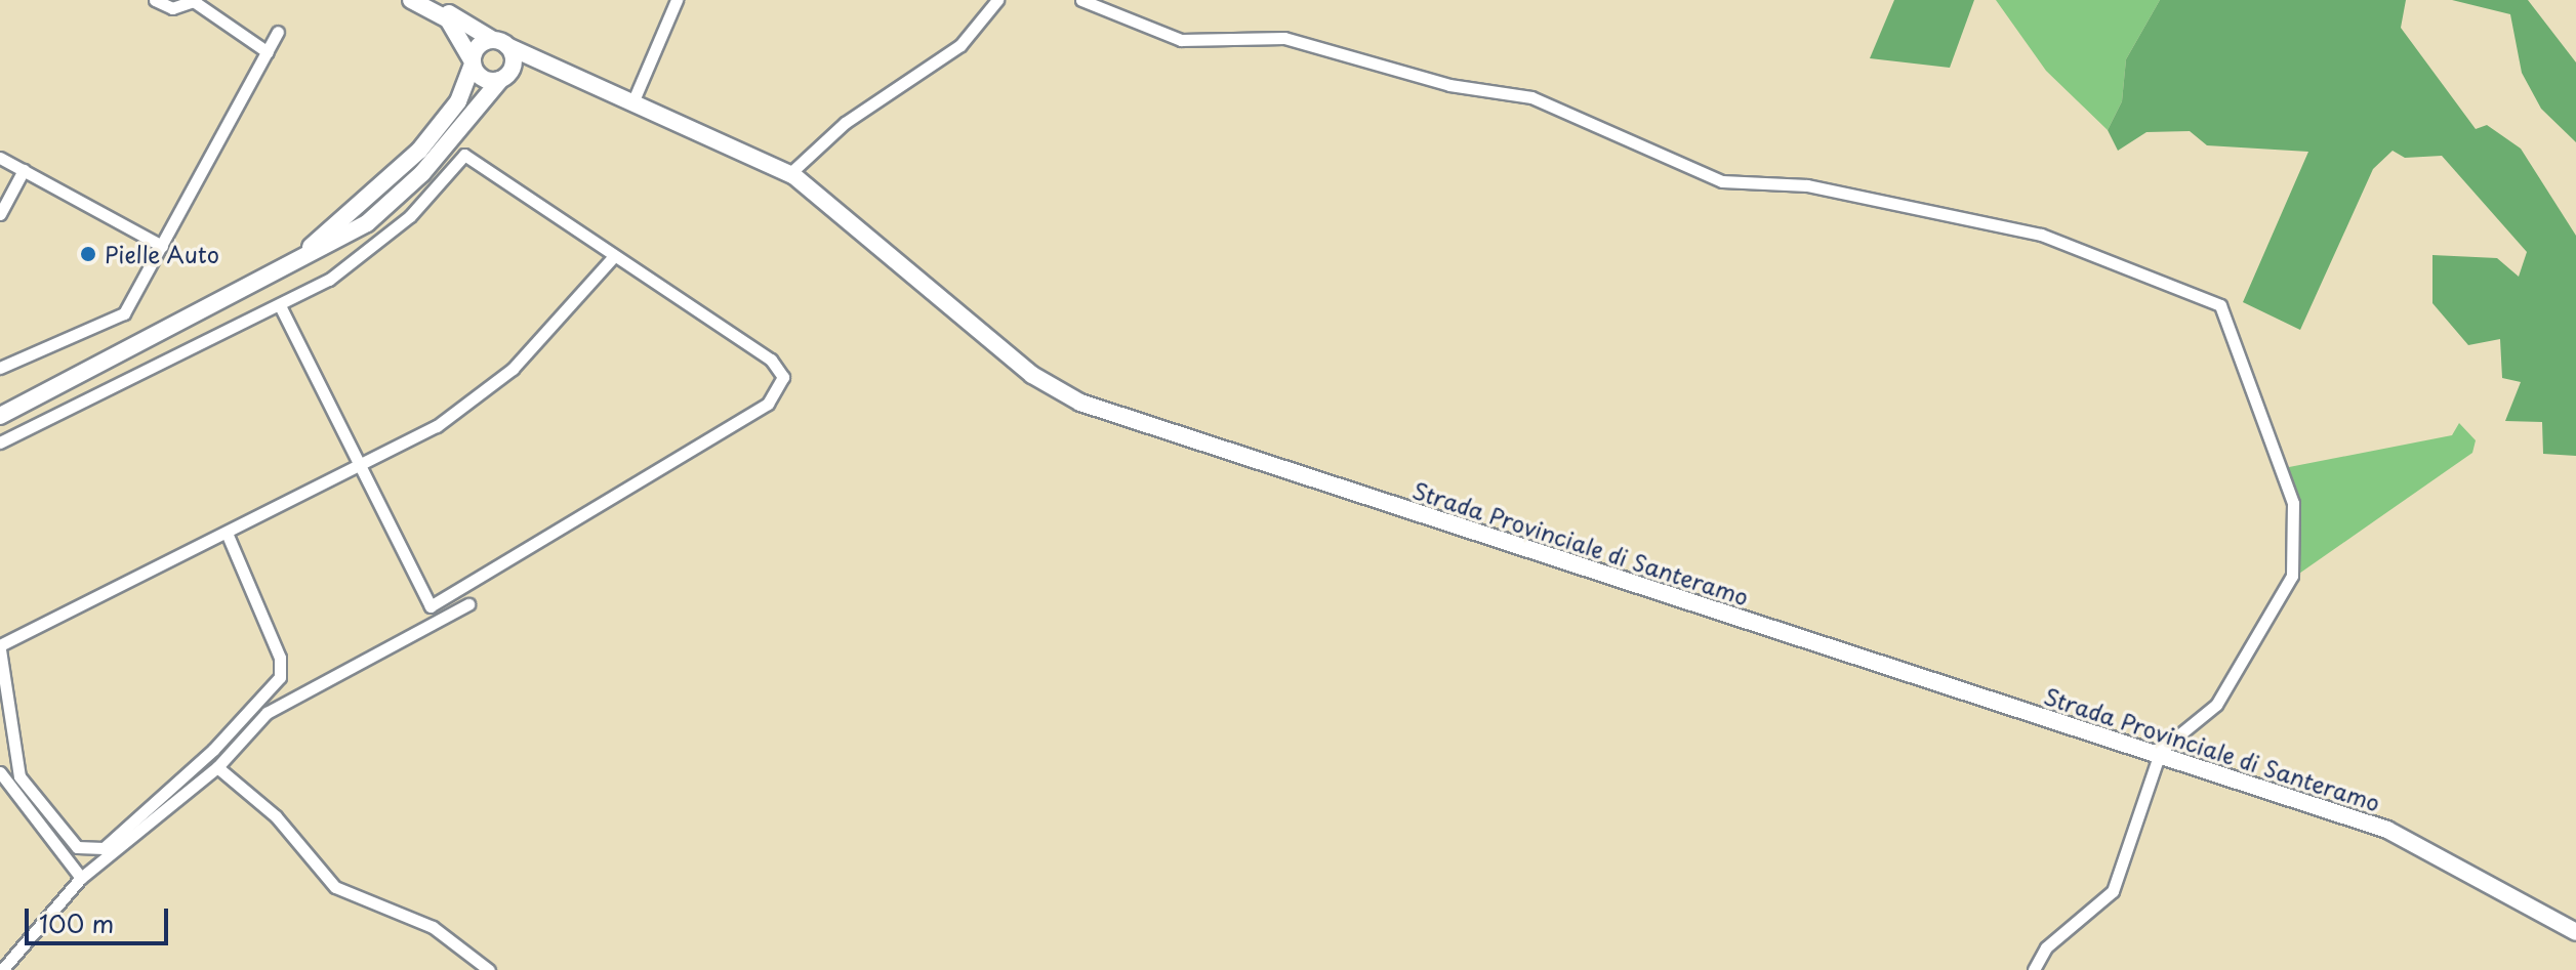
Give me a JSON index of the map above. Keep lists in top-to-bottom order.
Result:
{
  "streets": {
    "main road": ["Strada Provinciale di Santeramo"]
  },
  "places": ["Pielle Auto"],
  "scale_bar": "100 m"
}
